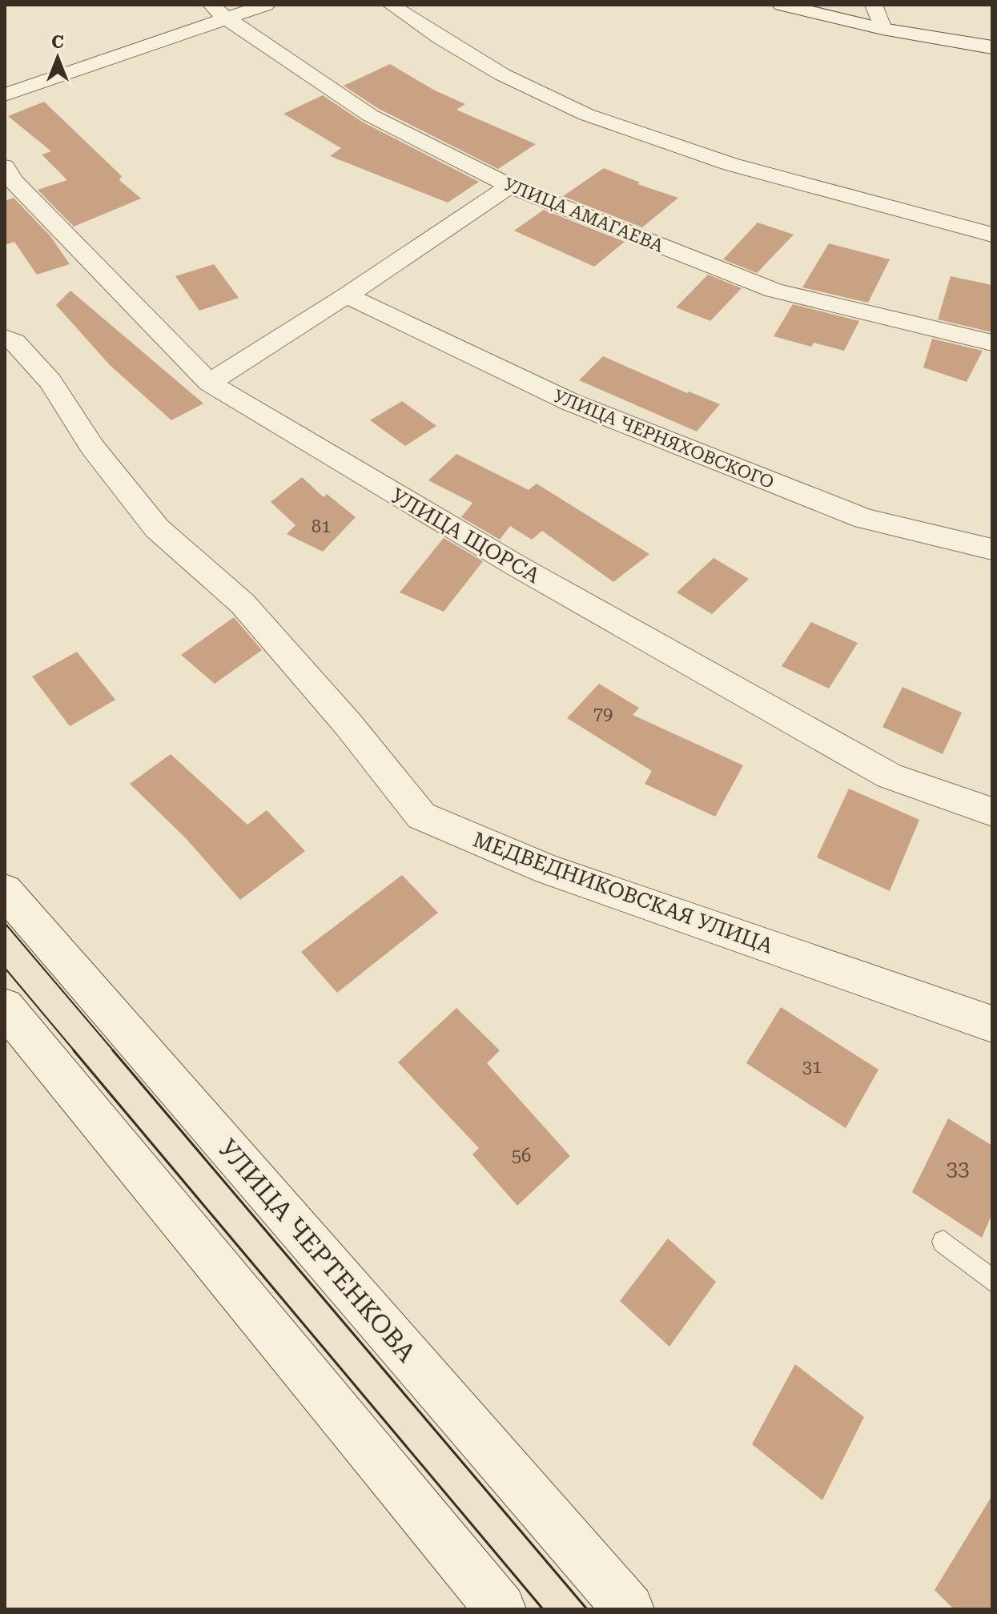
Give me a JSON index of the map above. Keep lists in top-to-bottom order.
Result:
{
  "streets": {
    "street": [
      "УЛИЦА АМАГАЕВА",
      "УЛИЦА ЧЕРНЯХОВСКОГО",
      "УЛИЦА ЩОРСА",
      "МЕДВЕДНИКОВСКАЯ УЛИЦА",
      "УЛИЦА ЧЕРТЕНКОВА"
    ]
  },
  "house_numbers": [
    "81",
    "79",
    "31",
    "56",
    "33"
  ],
  "north": "top"
}
